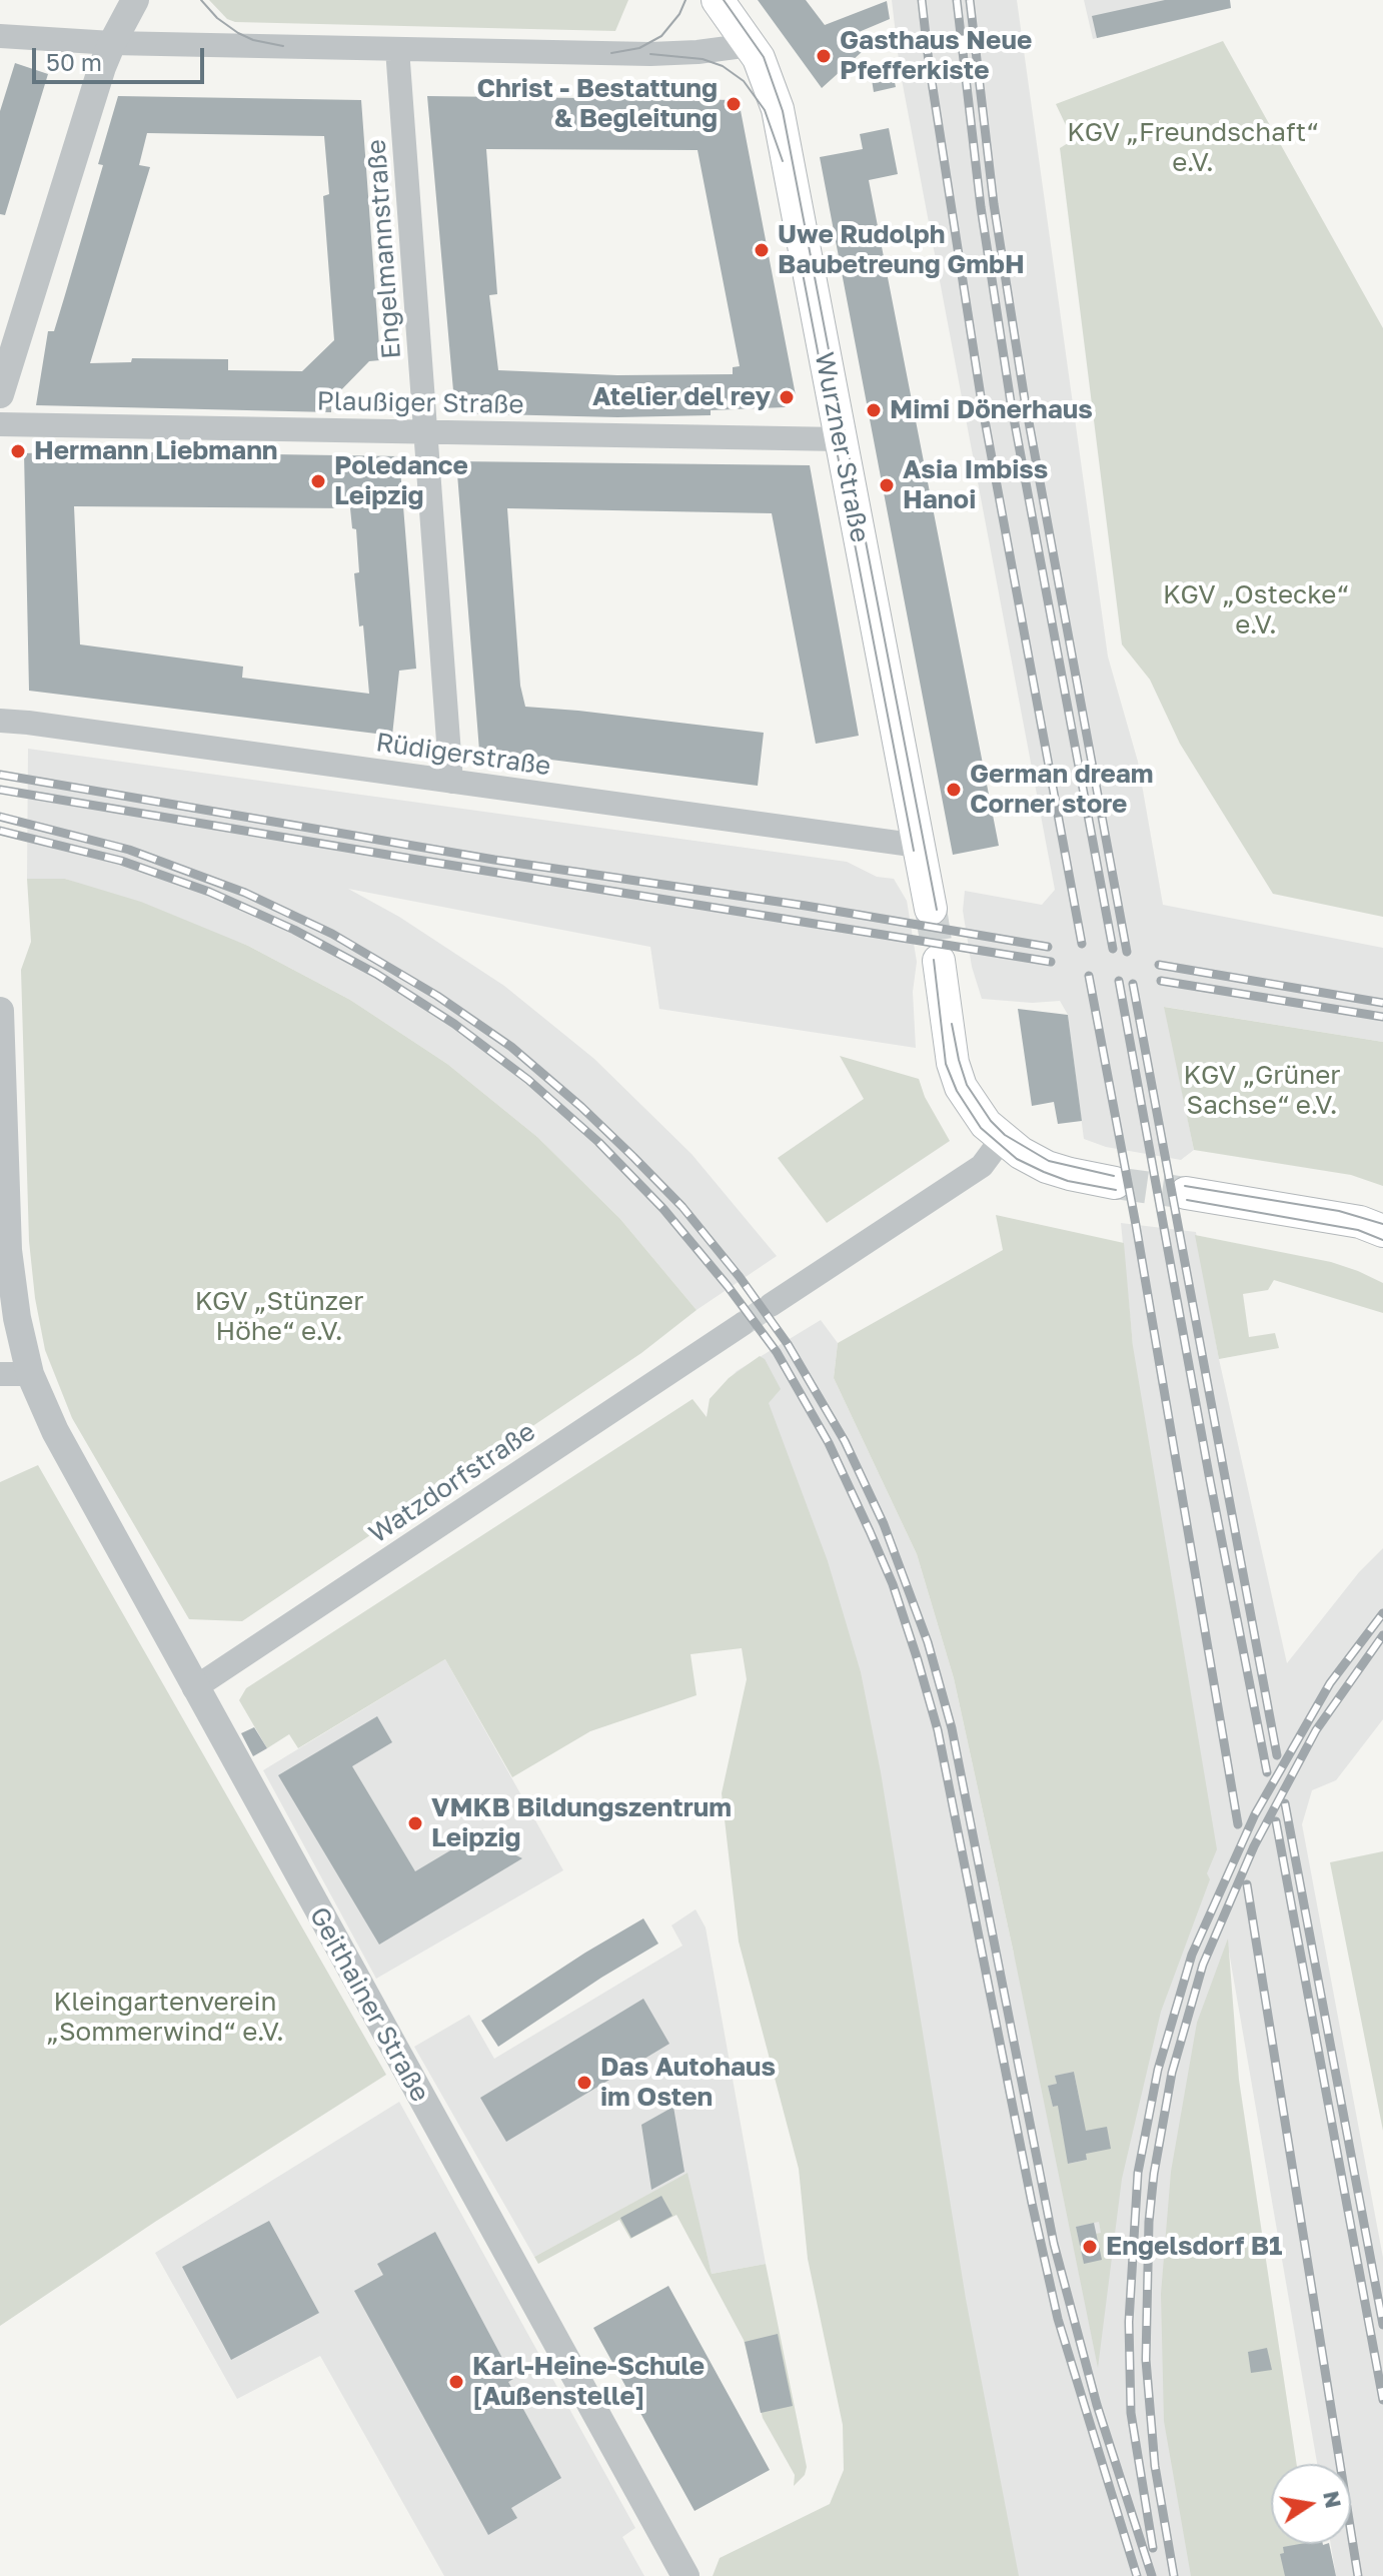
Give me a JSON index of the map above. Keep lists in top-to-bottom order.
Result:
{
  "streets": {
    "main road": ["Wurzner Straße"],
    "street": [
      "Engelmannstraße",
      "Plaußiger Straße",
      "Rüdigerstraße",
      "Watzdorfstraße",
      "Geithainer Straße"
    ]
  },
  "crossings": [
    ["Engelmannstraße", "Plaußiger Straße"],
    ["Engelmannstraße", "Rüdigerstraße"],
    ["Plaußiger Straße", "Wurzner Straße"],
    ["Wurzner Straße", "Rüdigerstraße"],
    ["Watzdorfstraße", "Geithainer Straße"]
  ],
  "parks": [
    "KGV „Freundschaft“ e.V.",
    "KGV „Ostecke“ e.V.",
    "KGV „Grüner Sachse“ e.V.",
    "KGV „Stünzer Höhe“ e.V.",
    "Kleingartenverein „Sommerwind“ e.V."
  ],
  "places": [
    "Gasthaus Neue Pfefferkiste",
    "Christ - Bestattung & Begleitung",
    "Uwe Rudolph Baubetreung GmbH",
    "Atelier del rey",
    "Mimi Dönerhaus",
    "Hermann Liebmann",
    "Poledance Leipzig",
    "Asia Imbiss Hanoi",
    "German dream Corner store",
    "VMKB Bildungszentrum Leipzig",
    "Das Autohaus im Osten",
    "Engelsdorf B1",
    "Karl-Heine-Schule [Außenstelle]"
  ],
  "scale_bar": "50 m",
  "north": "right"
}
